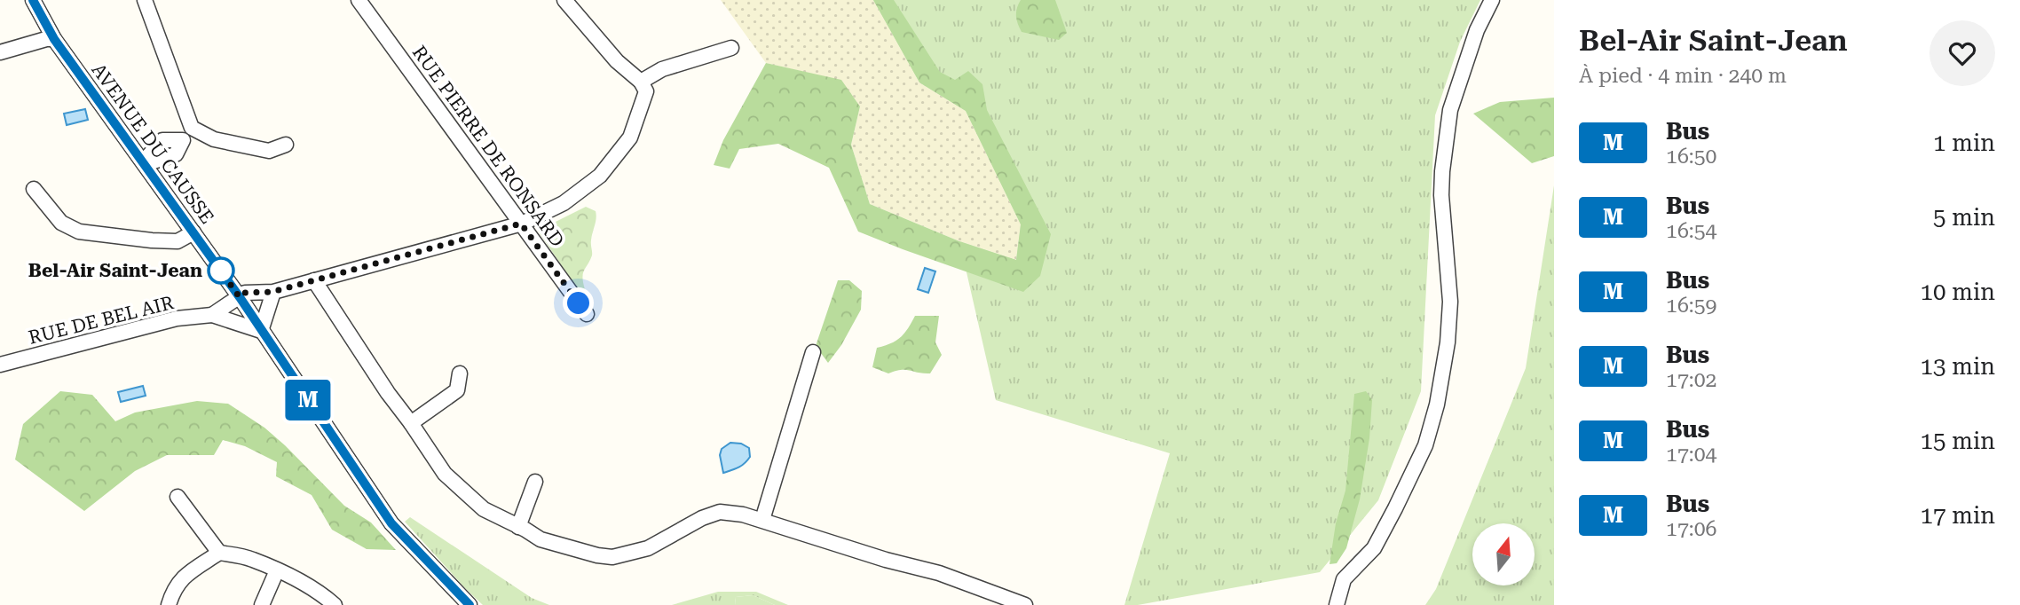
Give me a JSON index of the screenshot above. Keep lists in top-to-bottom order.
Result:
{
  "streets": {
    "street": ["AVENUE DU CAUSSE", "RUE PIERRE DE RONSARD", "RUE DE BEL AIR"]
  },
  "crossings": [
    ["AVENUE DU CAUSSE", "RUE DE BEL AIR"]
  ],
  "places": ["Bel-Air Saint-Jean"],
  "lines": ["bus line M"],
  "north": "top",
  "page": {
    "on_map": "M",
    "heading": ["Bel-Air Saint-Jean", "À pied · 4 min · 240 m"],
    "list": [
      {
        "mark": "M",
        "name": "Bus",
        "note": "16:50",
        "value": "1 min"
      },
      {
        "mark": "M",
        "name": "Bus",
        "note": "16:54",
        "value": "5 min"
      },
      {
        "mark": "M",
        "name": "Bus",
        "note": "16:59",
        "value": "10 min"
      },
      {
        "mark": "M",
        "name": "Bus",
        "note": "17:02",
        "value": "13 min"
      },
      {
        "mark": "M",
        "name": "Bus",
        "note": "17:04",
        "value": "15 min"
      },
      {
        "mark": "M",
        "name": "Bus",
        "note": "17:06",
        "value": "17 min"
      }
    ]
  }
}
